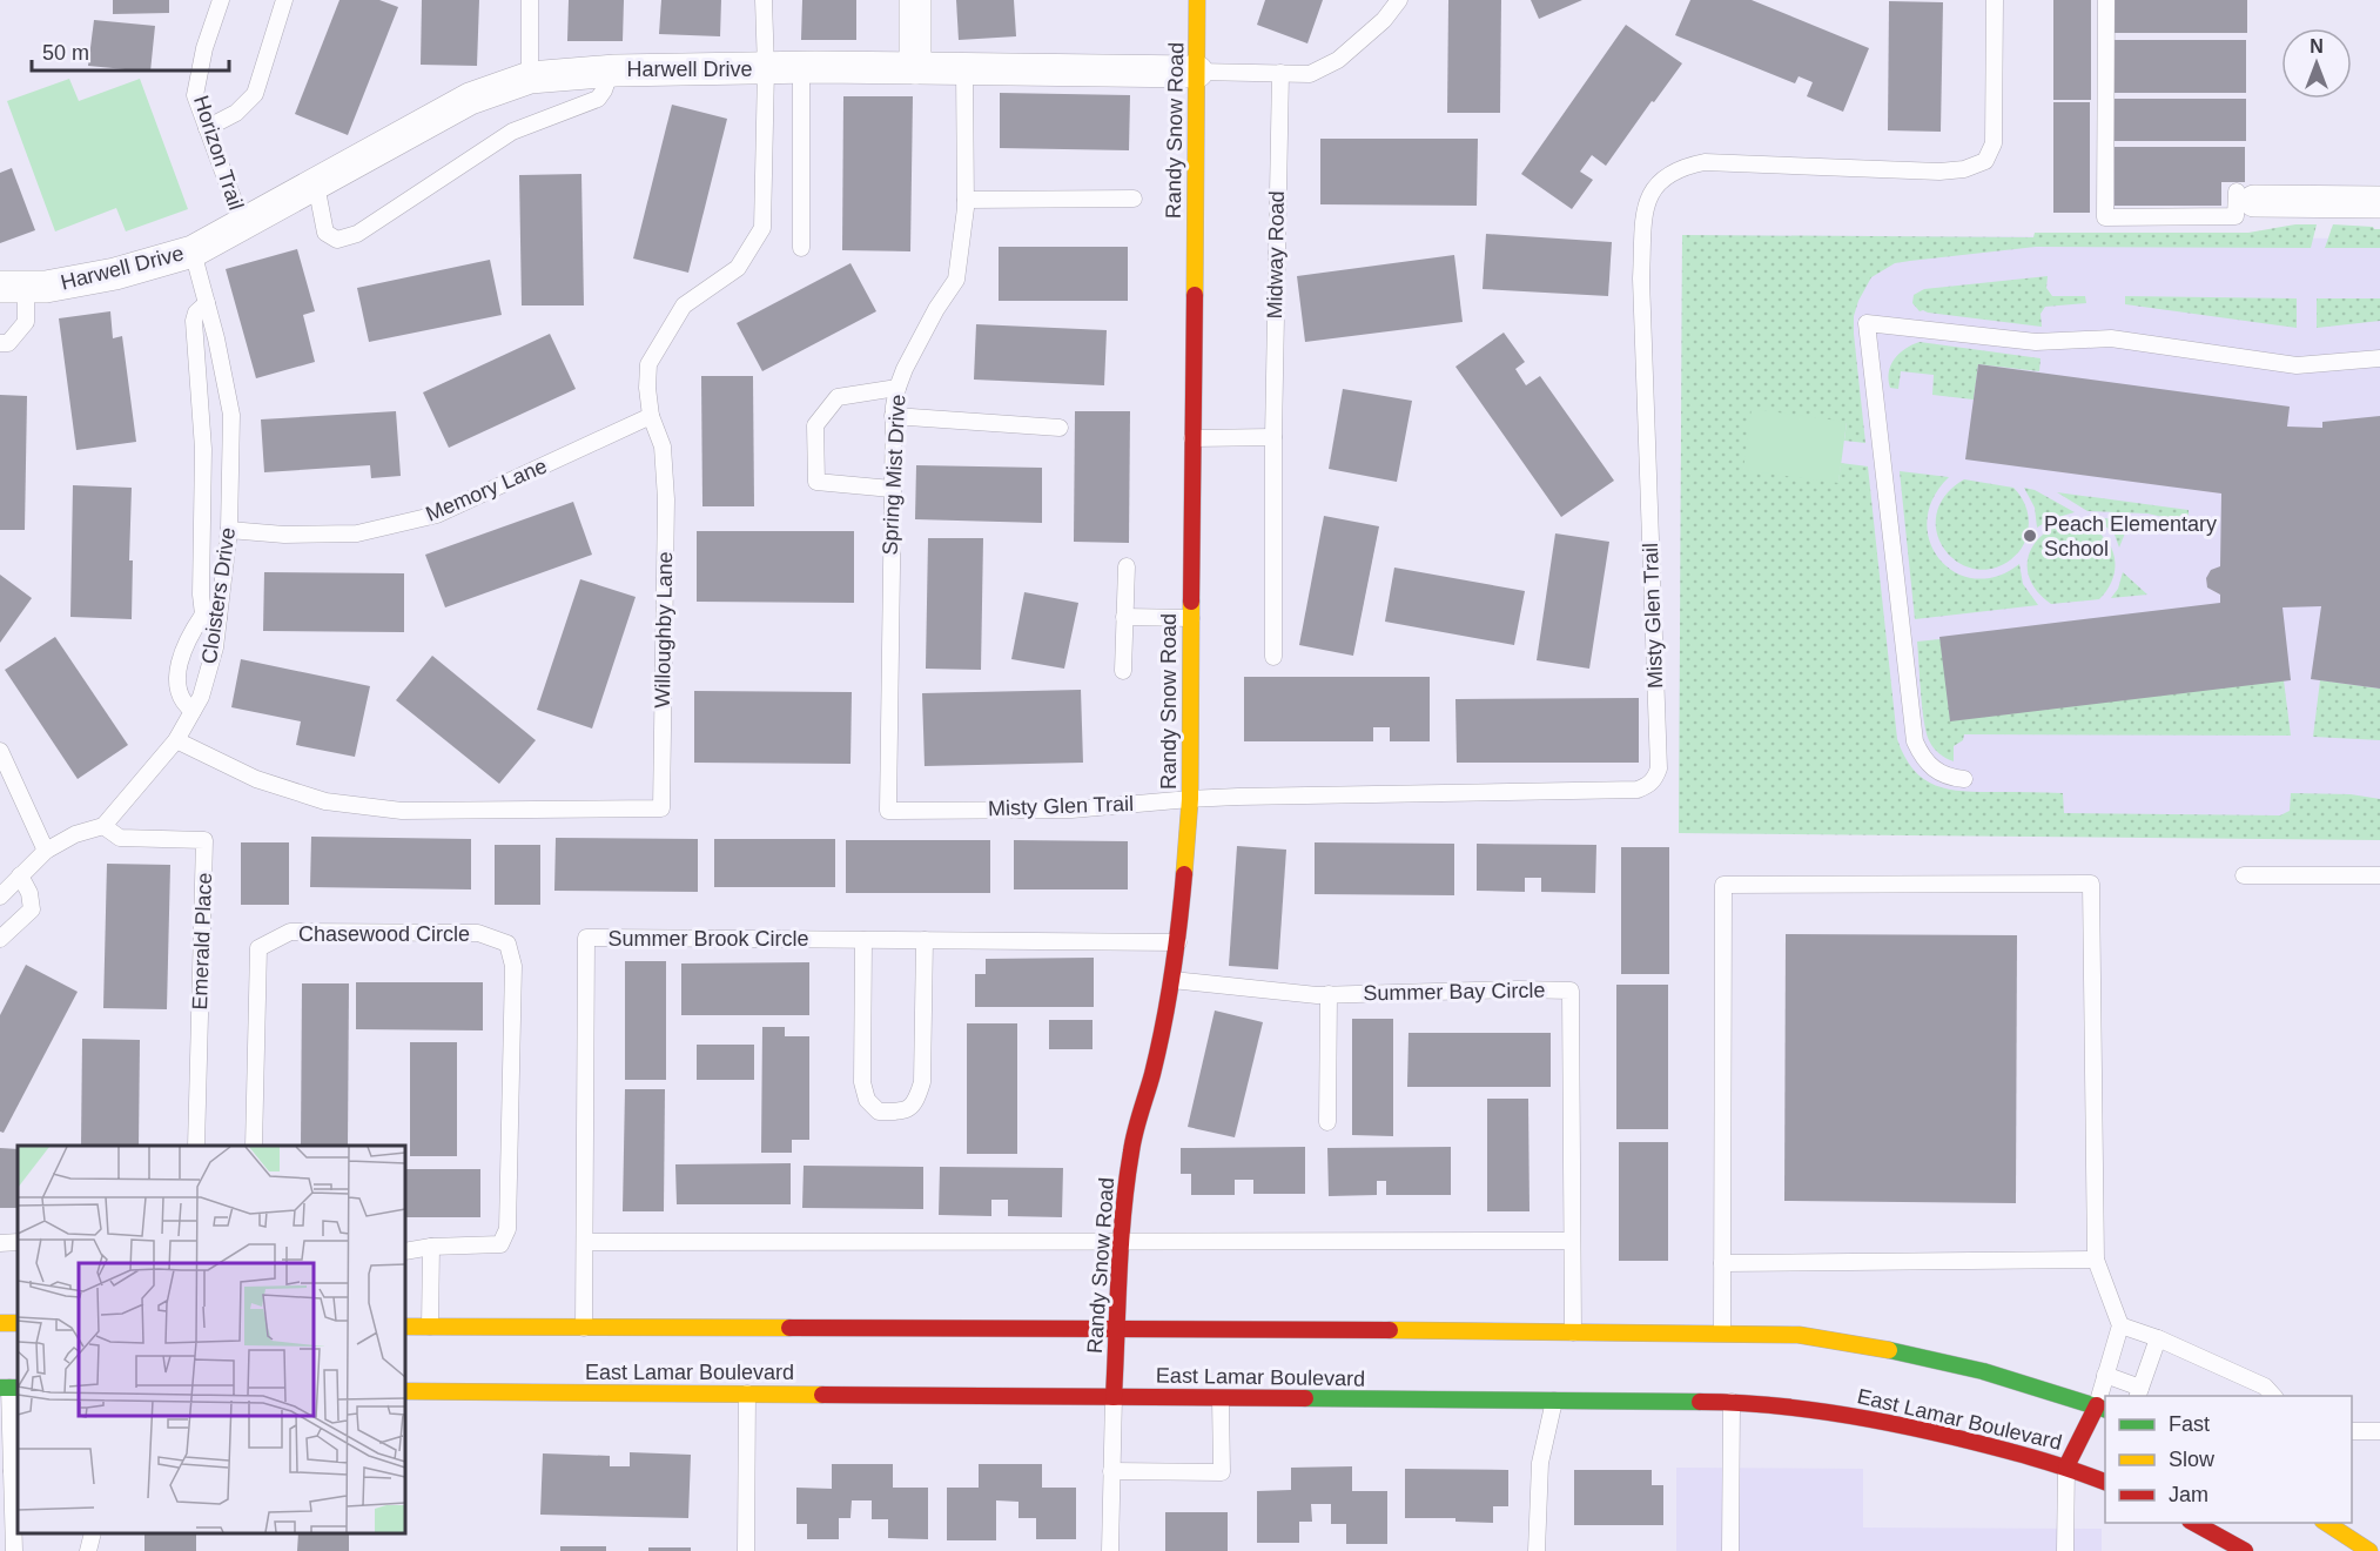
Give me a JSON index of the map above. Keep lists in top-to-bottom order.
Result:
{
  "streets": {
    "main road": ["Randy Snow Road", "East Lamar Boulevard"],
    "street": ["Harwell Drive"],
    "lane": [
      "Horizon Trail",
      "Midway Road",
      "Spring Mist Drive",
      "Memory Lane",
      "Cloisters Drive",
      "Misty Glen Trail",
      "Willoughby Lane",
      "Chasewood Circle",
      "Summer Brook Circle",
      "Emerald Place",
      "Summer Bay Circle"
    ]
  },
  "crossings": [
    ["Harwell Drive", "Randy Snow Road"],
    ["Harwell Drive", "Horizon Trail"],
    ["Harwell Drive", "Midway Road"],
    ["Harwell Drive", "Spring Mist Drive"],
    ["Harwell Drive", "Cloisters Drive"],
    ["Harwell Drive", "Willoughby Lane"],
    ["Randy Snow Road", "Misty Glen Trail"],
    ["Randy Snow Road", "Summer Brook Circle"],
    ["Randy Snow Road", "Summer Bay Circle"],
    ["Randy Snow Road", "East Lamar Boulevard"],
    ["Spring Mist Drive", "Misty Glen Trail"],
    ["Memory Lane", "Cloisters Drive"],
    ["Memory Lane", "Willoughby Lane"],
    ["Cloisters Drive", "Willoughby Lane"],
    ["Cloisters Drive", "Emerald Place"],
    ["Summer Brook Circle", "East Lamar Boulevard"],
    ["Summer Bay Circle", "East Lamar Boulevard"]
  ],
  "places": ["Peach Elementary School"],
  "legend": ["Fast", "Slow", "Jam"],
  "scale_bar": "50 m",
  "north": "top"
}
